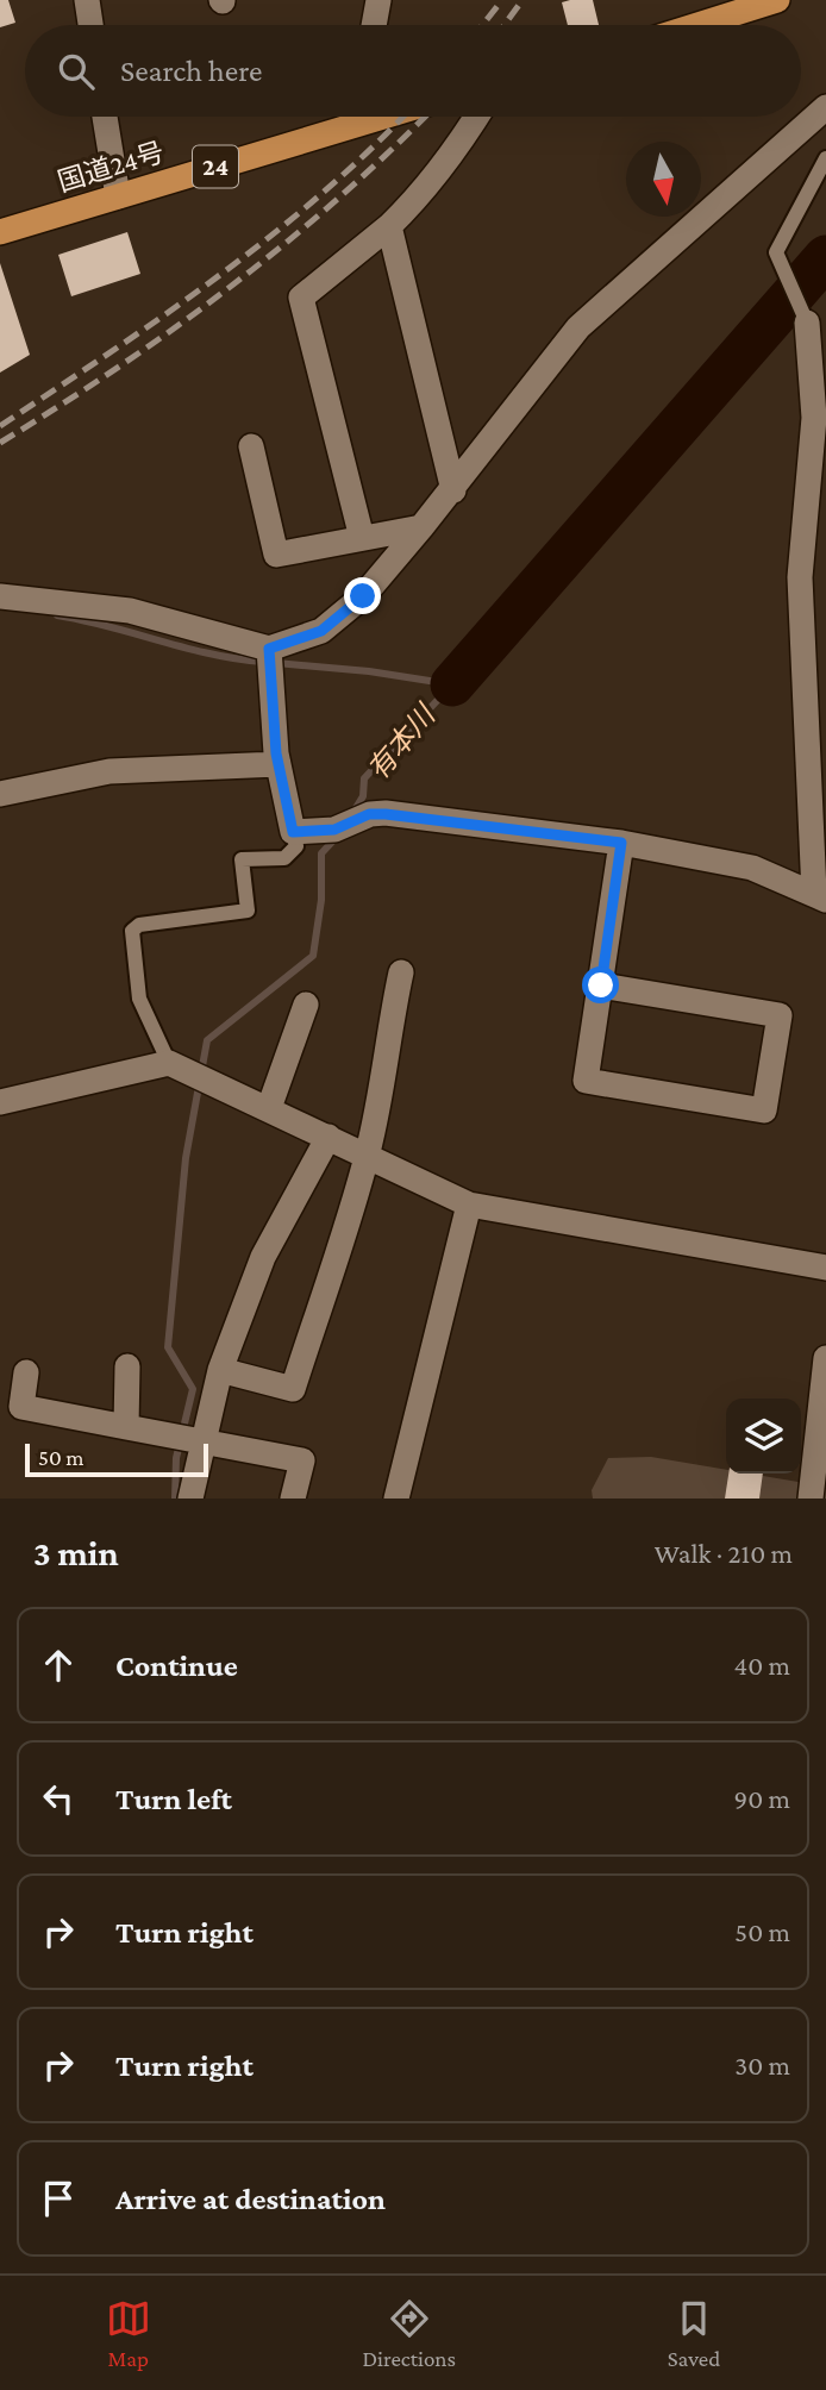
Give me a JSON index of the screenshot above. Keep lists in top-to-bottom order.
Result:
{
  "streets": {
    "highway": ["国道24号", "24"]
  },
  "water": ["有本川"],
  "scale_bar": "50 m",
  "north": "bottom",
  "page": {
    "search": "Search here",
    "scale": "50 m",
    "heading": ["3 min", "Walk · 210 m"],
    "list": [
      ["Continue", "40 m"],
      ["Turn left", "90 m"],
      ["Turn right", "50 m"],
      ["Turn right", "30 m"],
      "Arrive at destination"
    ],
    "nav": ["Map", "Directions", "Saved"]
  }
}
